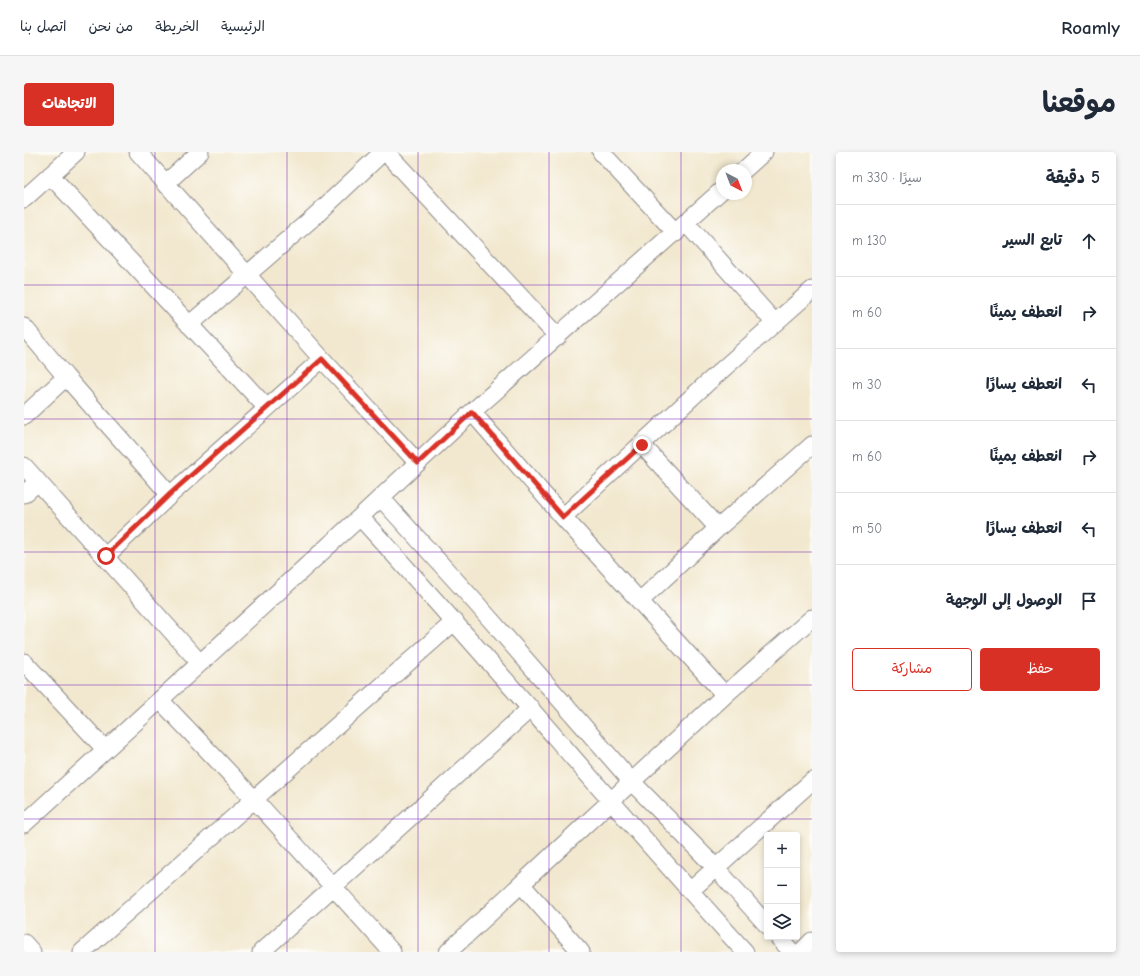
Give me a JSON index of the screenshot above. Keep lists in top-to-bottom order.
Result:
{
  "north": "bottom right",
  "page": {
    "header": "Roamly",
    "nav": [
      "الرئيسية",
      "الخريطة",
      "من نحن",
      "اتصل بنا"
    ],
    "title": "موقعنا",
    "buttons": [
      "الاتجاهات",
      ["حفظ", "مشاركة"]
    ],
    "heading": ["5 دقيقة", "سيرًا · 330 m"],
    "list": [
      ["تابع السير", "130 m"],
      ["انعطف يمينًا", "60 m"],
      ["انعطف يسارًا", "30 m"],
      ["انعطف يمينًا", "60 m"],
      ["انعطف يسارًا", "50 m"],
      "الوصول إلى الوجهة"
    ],
    "map_buttons": ["+", "−"]
  }
}
